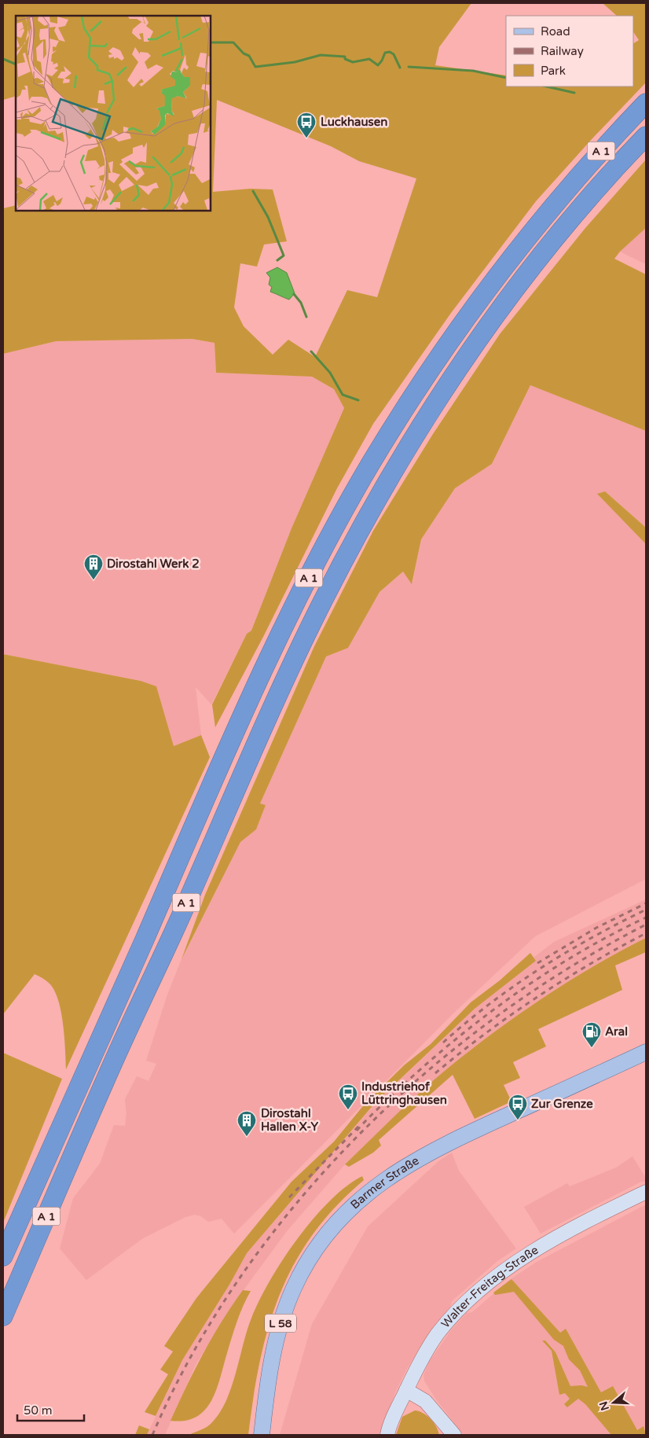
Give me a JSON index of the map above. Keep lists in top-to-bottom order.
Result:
{
  "streets": {
    "highway": ["A 1"],
    "main road": ["Barmer Straße", "L 58"],
    "street": ["Walter-Freitag-Straße"]
  },
  "places": {
    "bus stop": ["Luckhausen", "Industriehof Lüttringhausen", "Zur Grenze"],
    "building": ["Dirostahl Werk 2", "Dirostahl Hallen X-Y"],
    "fuel station": ["Aral"]
  },
  "legend": ["Road", "Railway", "Park"],
  "scale_bar": "50 m",
  "north": "left"
}
